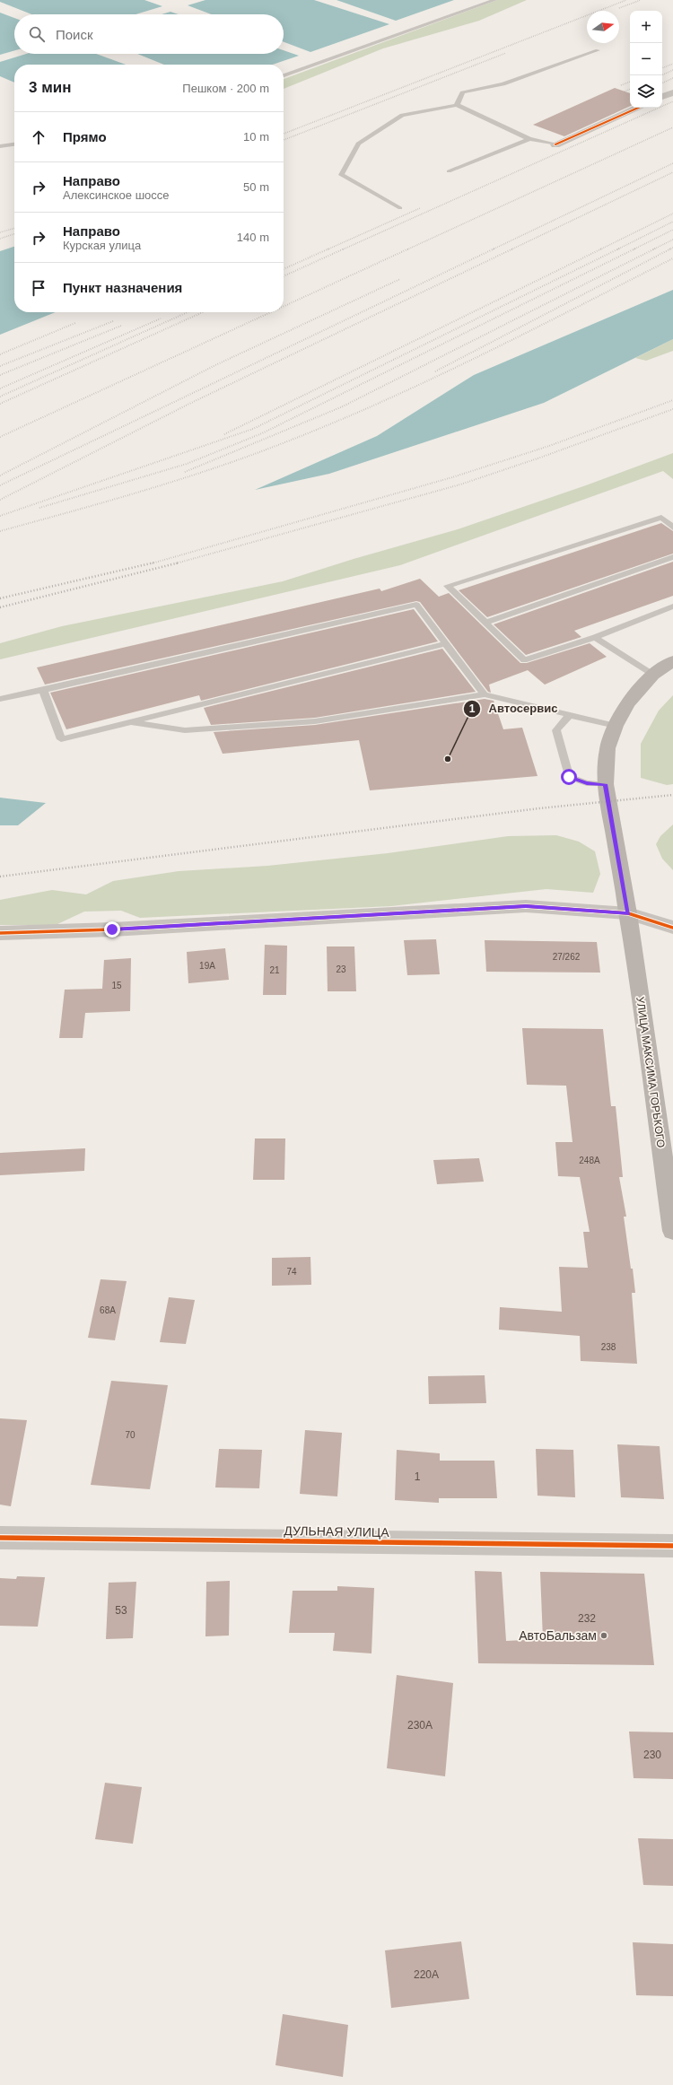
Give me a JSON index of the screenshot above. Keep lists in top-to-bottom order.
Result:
{
  "streets": {
    "main road": ["УЛИЦА МАКСИМА ГОРЬКОГО"],
    "street": ["ДУЛЬНАЯ УЛИЦА"]
  },
  "places": ["Автосервис", "АвтоБальзам"],
  "house_numbers": [
    "27/262",
    "19А",
    "23",
    "21",
    "15",
    "248А",
    "74",
    "68А",
    "238",
    "70",
    "1",
    "53",
    "232",
    "230А",
    "230",
    "220А"
  ],
  "north": "right",
  "page": {
    "map_buttons": ["+", "−"],
    "search": "Поиск",
    "heading": ["3 мин", "Пешком · 200 m"],
    "list": [
      ["Прямо", "10 m"],
      ["Направо", "Алексинское шоссе", "50 m"],
      ["Направо", "Курская улица", "140 m"],
      "Пункт назначения"
    ]
  }
}
